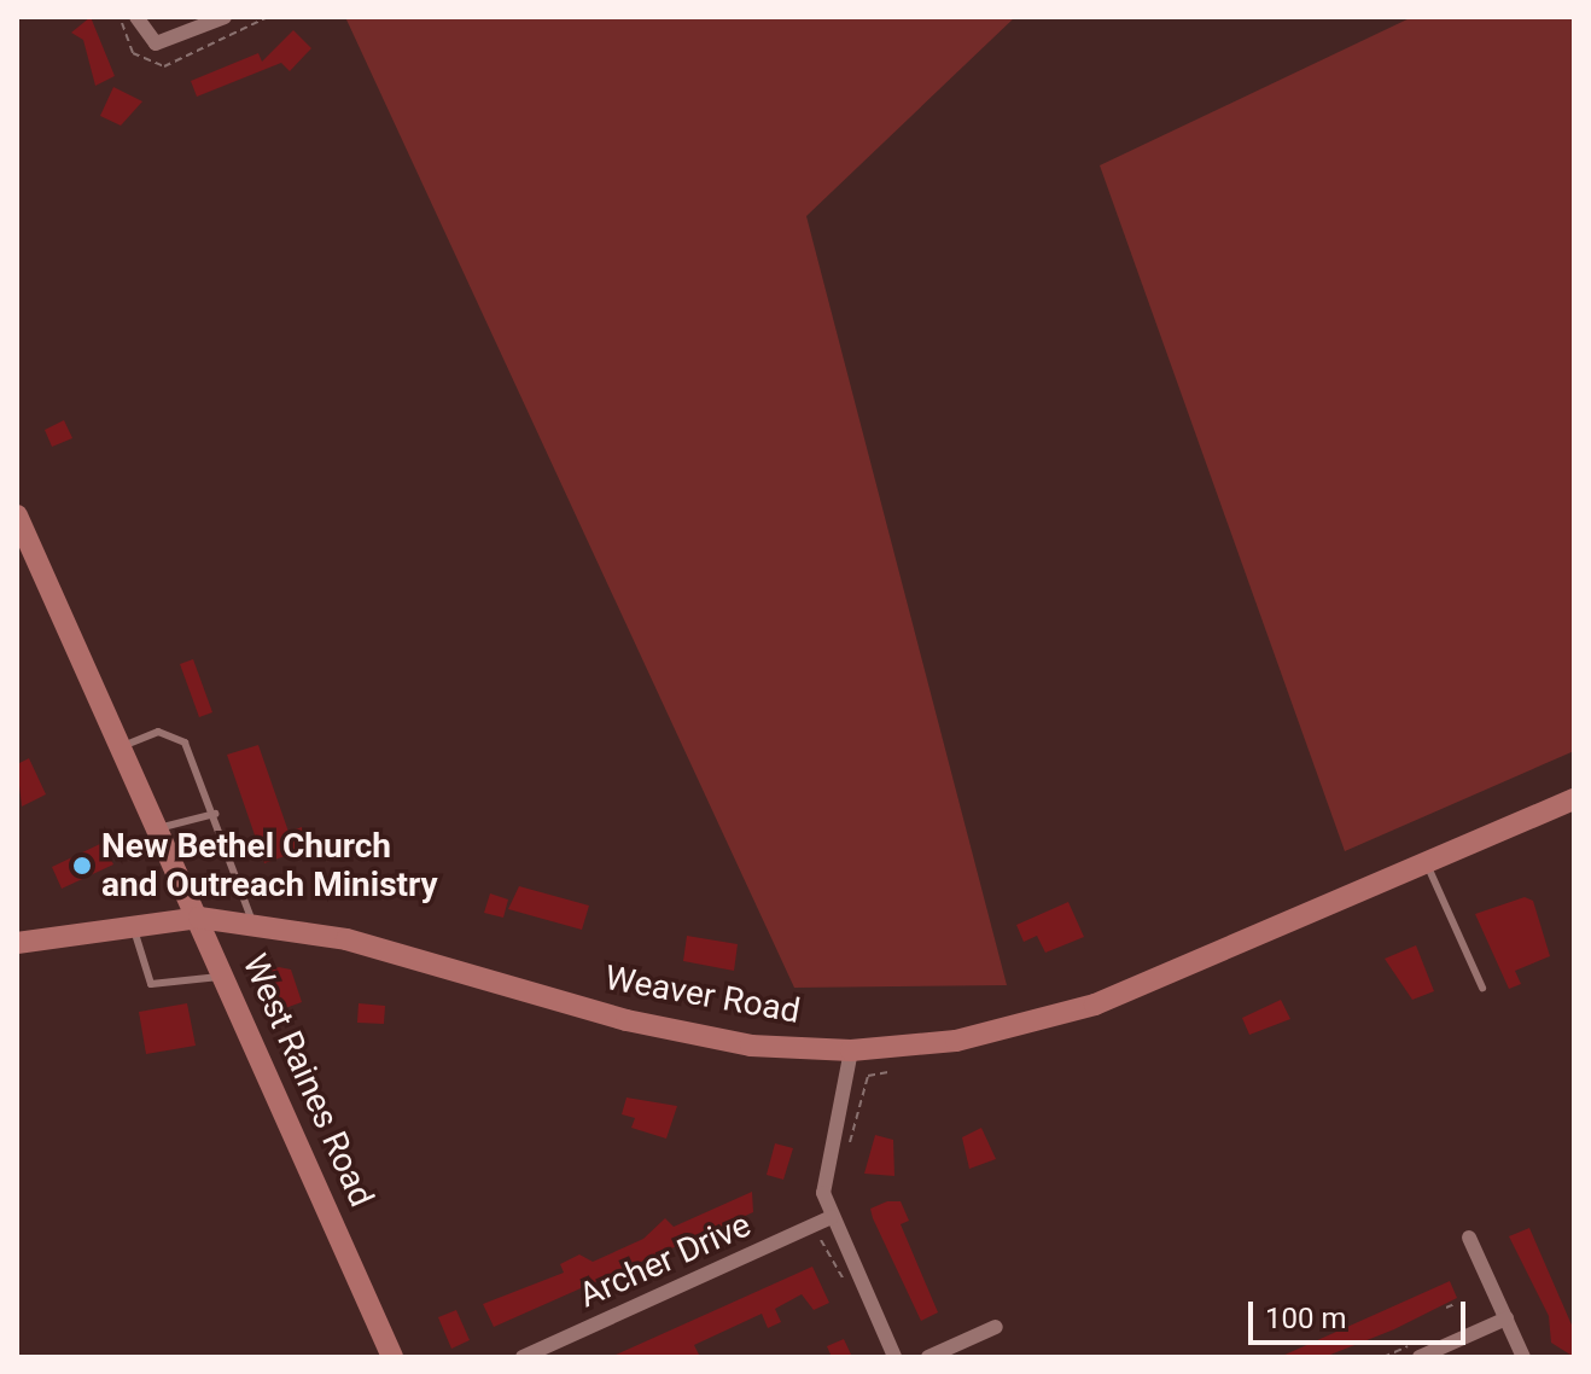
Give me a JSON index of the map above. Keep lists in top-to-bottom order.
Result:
{
  "streets": {
    "main road": ["Weaver Road", "West Raines Road"],
    "street": ["Archer Drive"]
  },
  "crossings": [
    ["Weaver Road", "West Raines Road"]
  ],
  "places": ["New Bethel Church and Outreach Ministry"],
  "scale_bar": "100 m"
}
